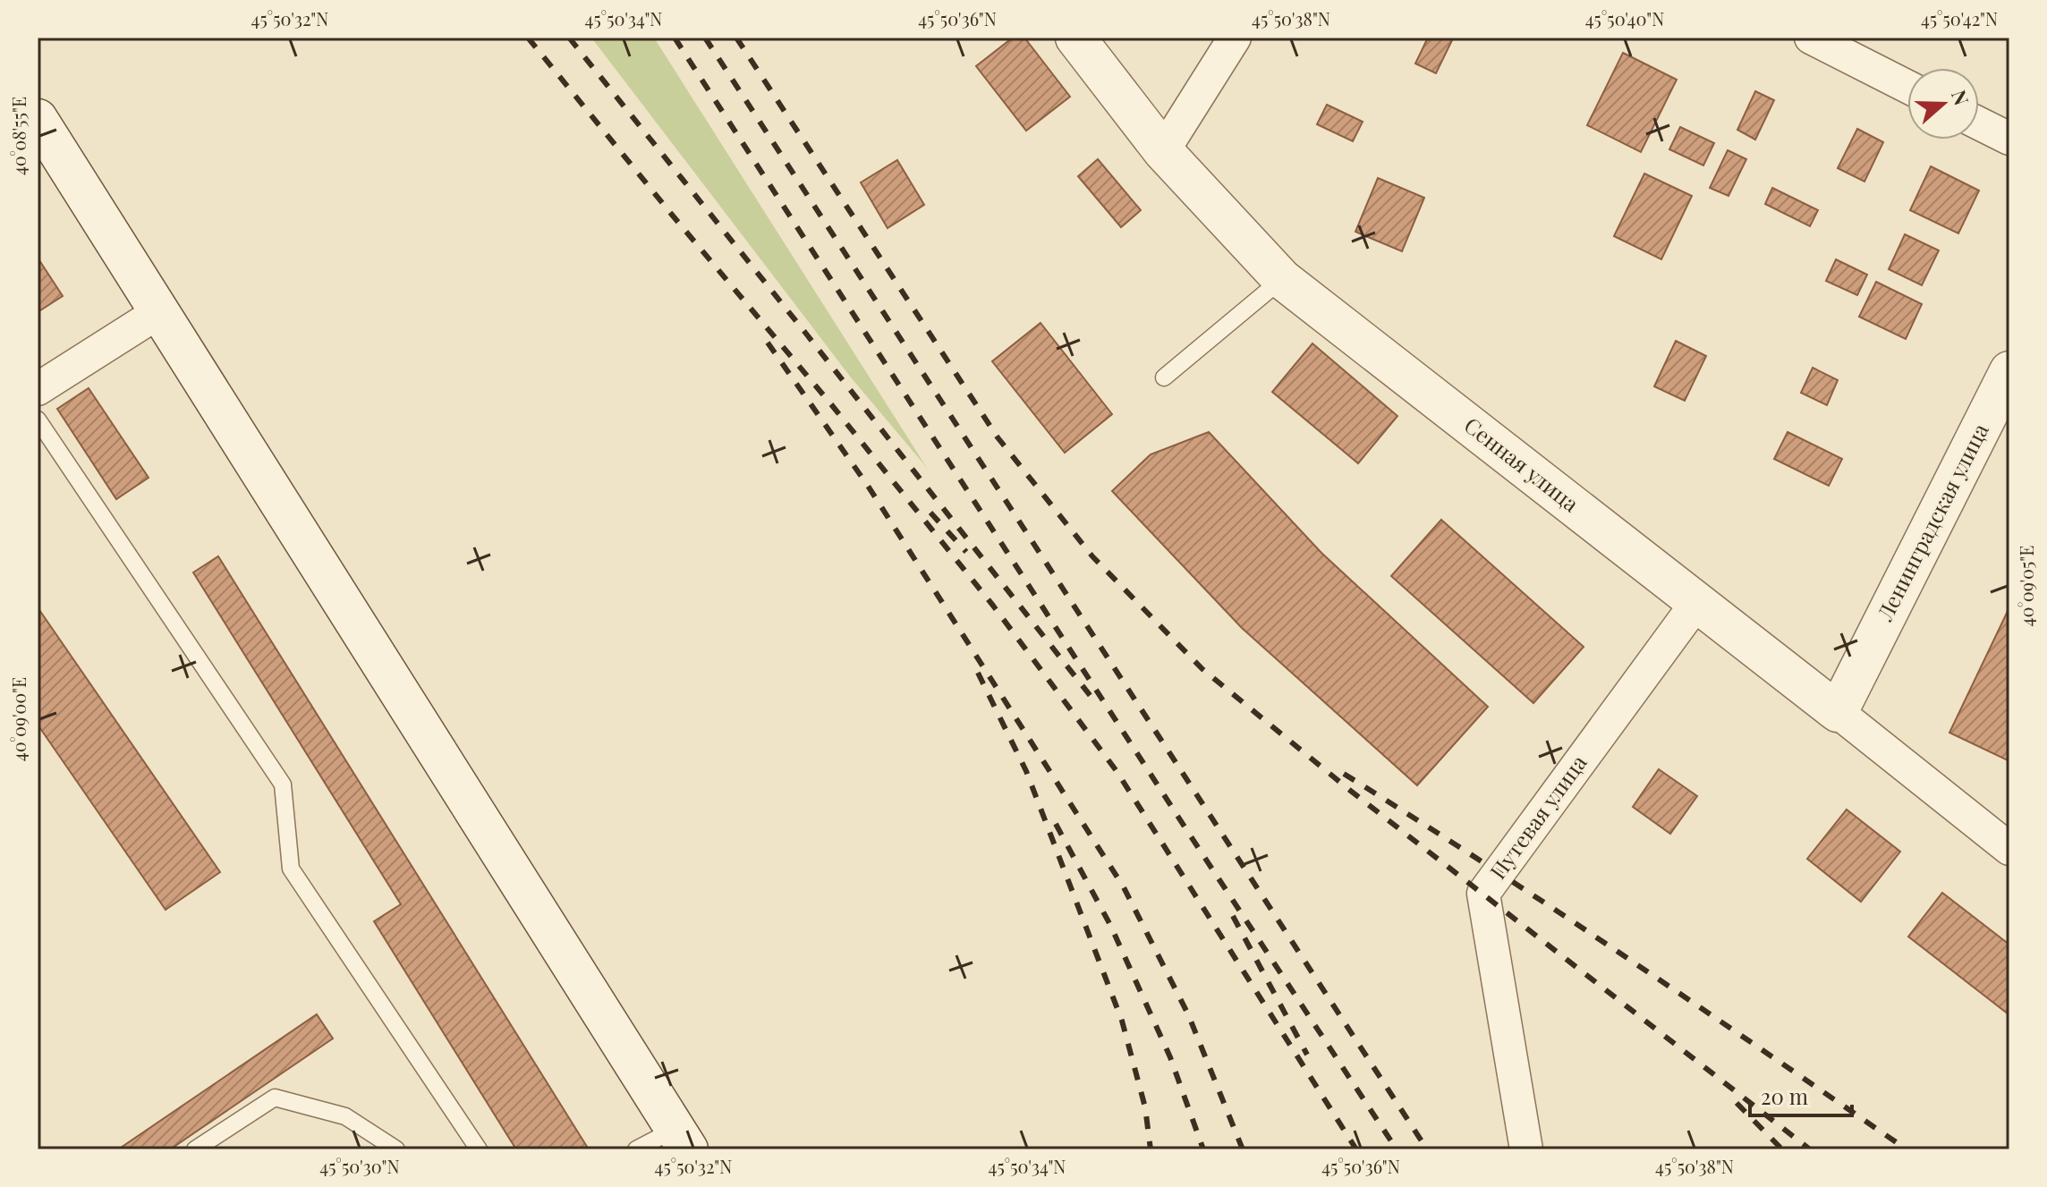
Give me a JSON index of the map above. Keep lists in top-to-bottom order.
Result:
{
  "streets": {
    "street": ["Сенная улица", "Ленинградская улица", "Путевая улица"]
  },
  "crossings": [
    ["Сенная улица", "Ленинградская улица"],
    ["Сенная улица", "Путевая улица"]
  ],
  "scale_bar": "20 m",
  "north": "right",
  "coordinates": [
    "45°50'32\"N",
    "45°50'34\"N",
    "45°50'36\"N",
    "45°50'38\"N",
    "45°50'40\"N",
    "45°50'42\"N",
    "40°08'55\"E",
    "40°09'05\"E",
    "40°09'00\"E",
    "45°50'30\"N"
  ]
}
